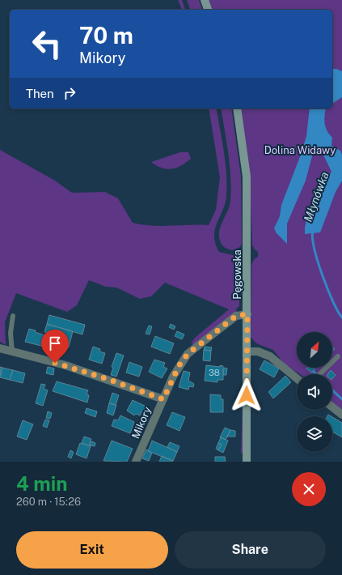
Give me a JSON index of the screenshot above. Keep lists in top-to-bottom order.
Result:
{
  "streets": {
    "main road": ["Pęgowska"],
    "street": ["Mikory"]
  },
  "crossings": [
    ["Pęgowska", "Mikory"]
  ],
  "water": ["Młynówka"],
  "parks": ["Dolina Widawy"],
  "house_numbers": ["38"],
  "north": "top right",
  "page": {
    "turn": ["70 m", "Mikory"],
    "then": "Then",
    "heading": ["4 min", "260 m · 15:26"],
    "buttons": ["Exit", "Share"]
  }
}
